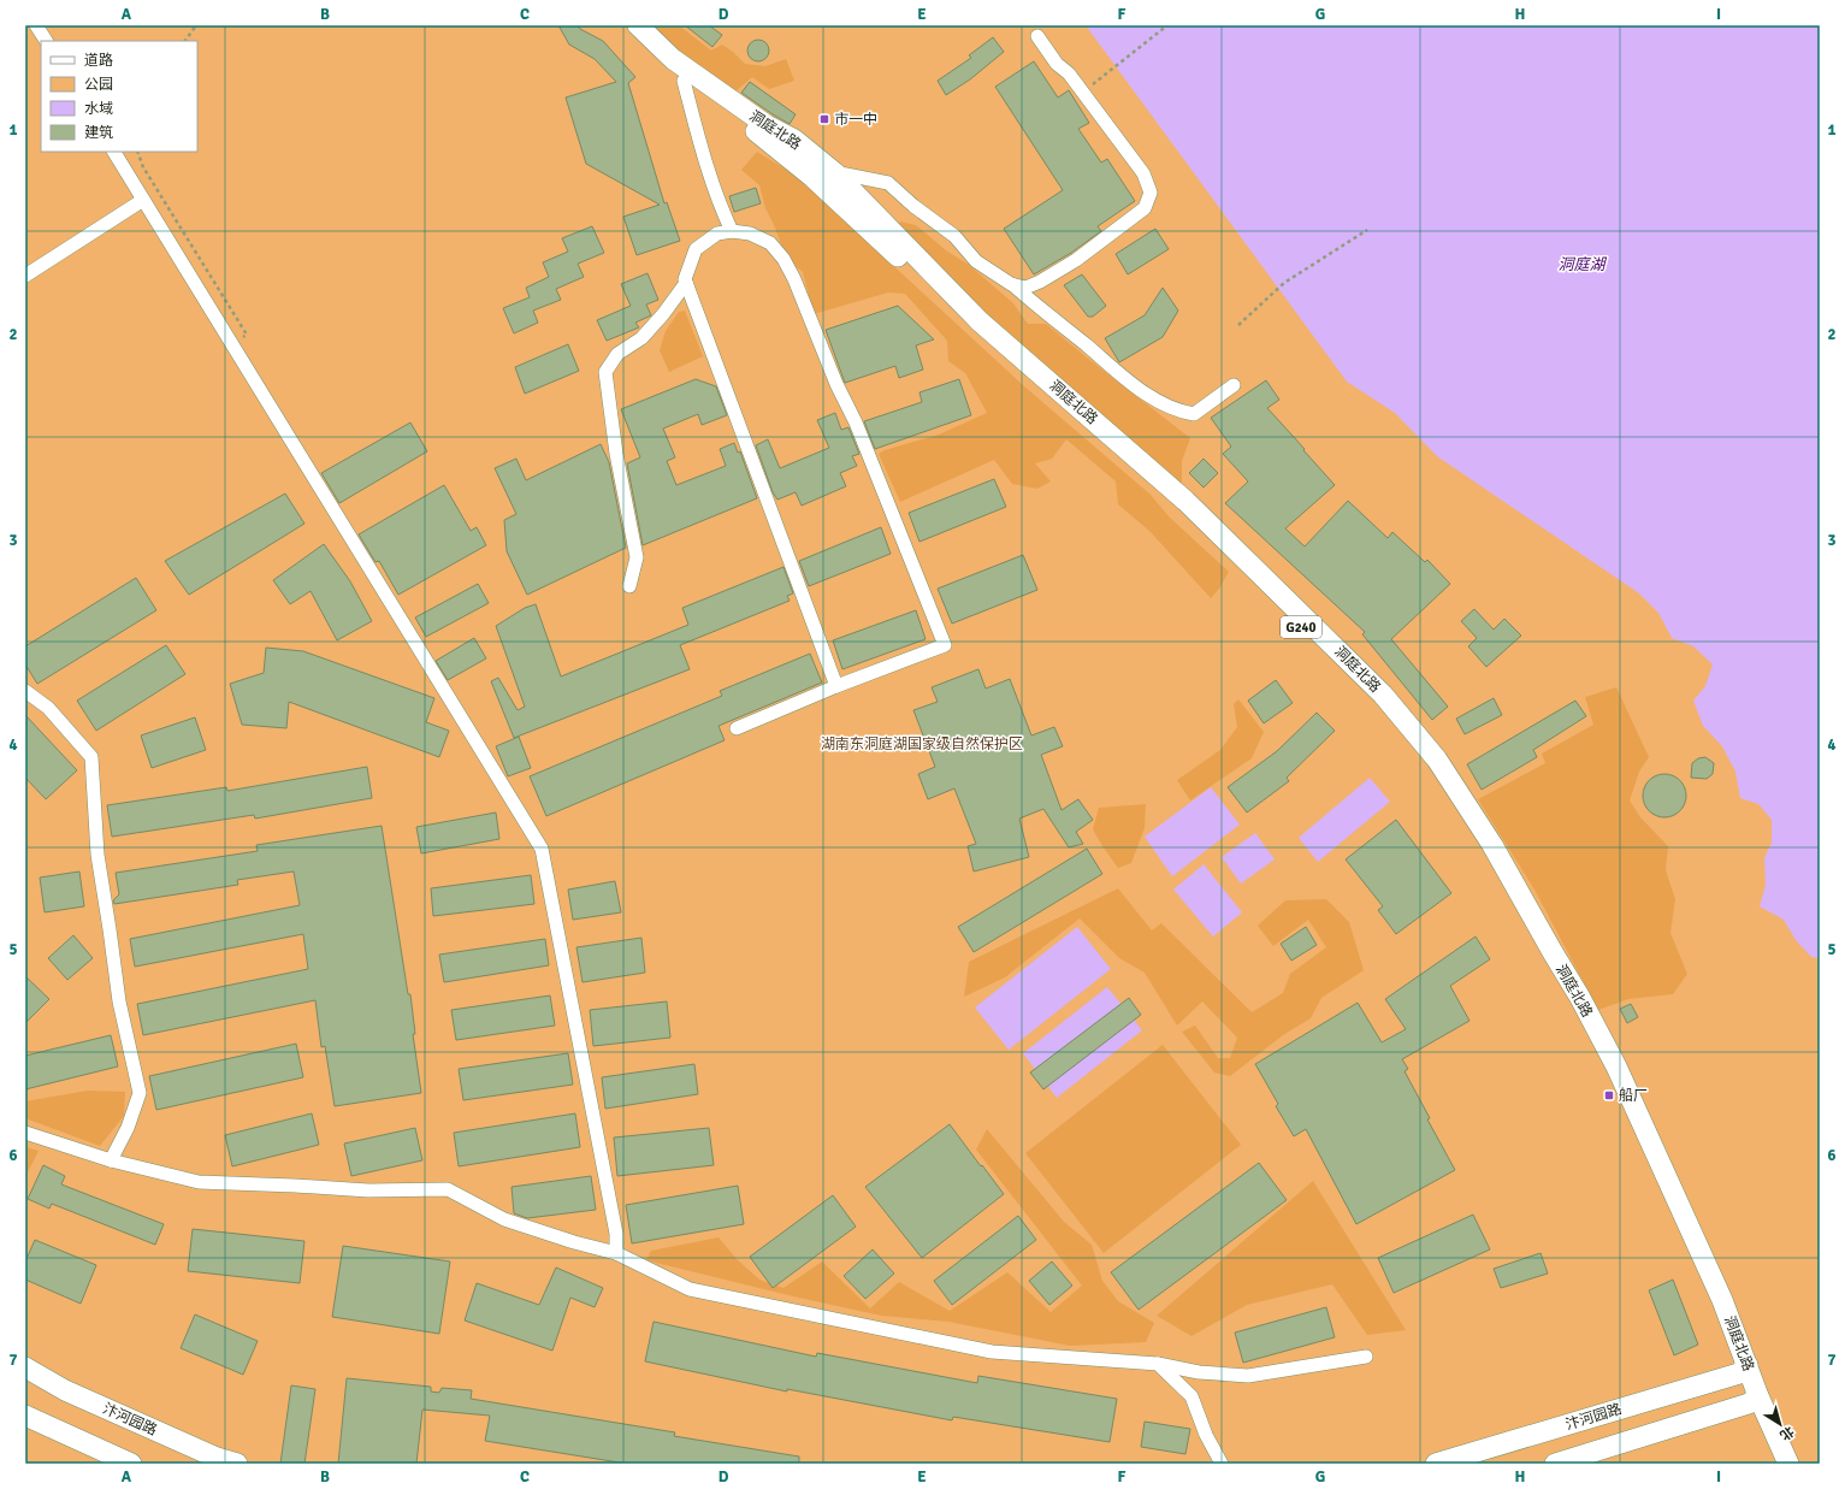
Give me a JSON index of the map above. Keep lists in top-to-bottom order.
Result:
{
  "streets": {
    "main road": ["洞庭北路", "G240", "汴河园路"]
  },
  "crossings": [
    ["洞庭北路", "汴河园路"]
  ],
  "water": ["洞庭湖"],
  "parks": ["湖南东洞庭湖国家级自然保护区"],
  "places": {
    "transit": ["市一中", "船厂"]
  },
  "legend": [
    "道路",
    "公园",
    "水域",
    "建筑"
  ],
  "north": "bottom right",
  "grid": {
    "columns": [
      "A",
      "B",
      "C",
      "D",
      "E",
      "F",
      "G",
      "H",
      "I"
    ],
    "rows": [
      "1",
      "2",
      "3",
      "4",
      "5",
      "6",
      "7"
    ]
  }
}
